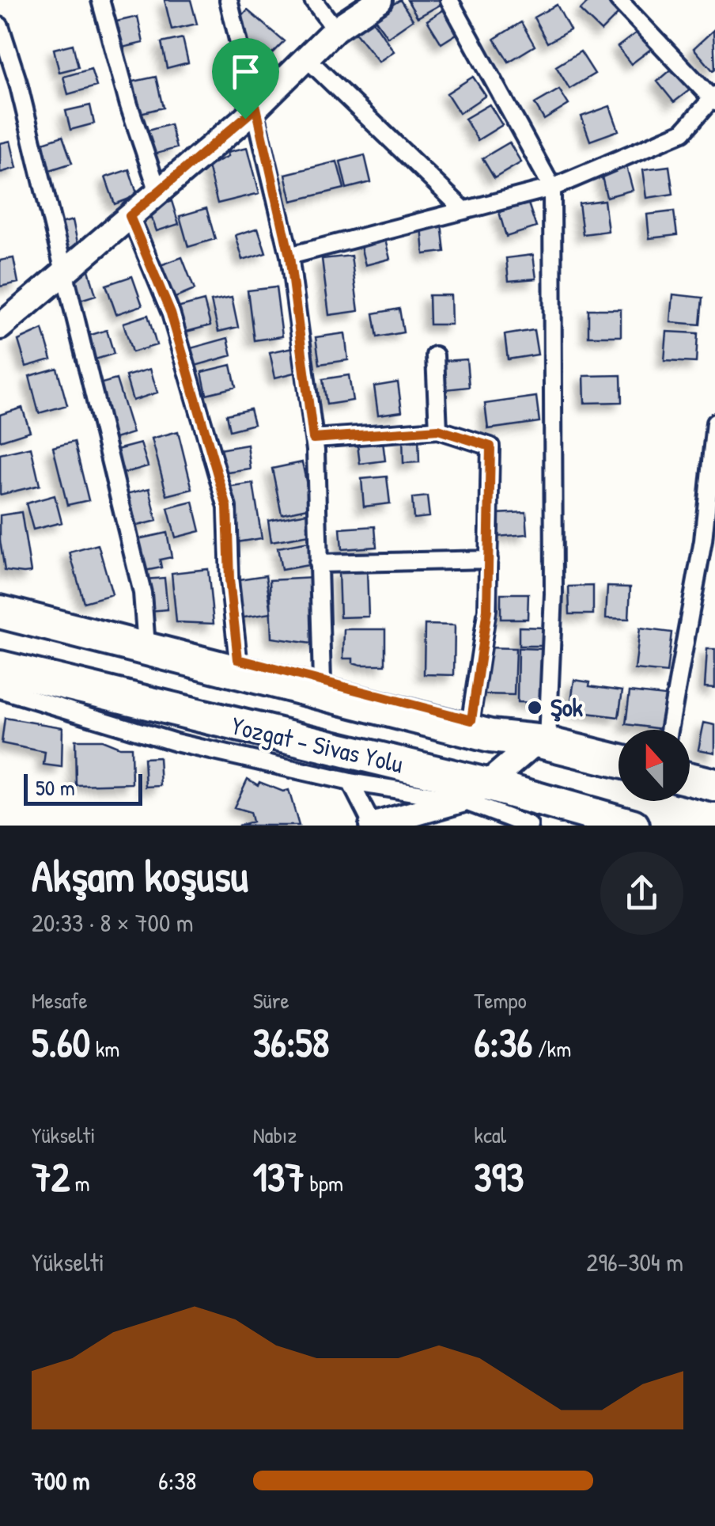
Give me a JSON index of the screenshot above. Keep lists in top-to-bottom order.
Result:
{
  "streets": {
    "highway": ["Yozgat - Sivas Yolu"]
  },
  "places": ["Şok"],
  "scale_bar": "50 m",
  "north": "top",
  "page": {
    "scale": "50 m",
    "heading": ["Akşam koşusu", "20:33 · 8 × 700 m"],
    "stats": [
      ["Mesafe", "5.60 km"],
      ["Süre", "36:58"],
      ["Tempo", "6:36 /km"],
      ["Yükselti", "72 m"],
      ["Nabız", "137 bpm"],
      ["kcal", "393"]
    ],
    "chart": ["Yükselti", "296–304 m"],
    "list": [
      {
        "name": "700 m",
        "note": "6:38"
      }
    ]
  }
}
